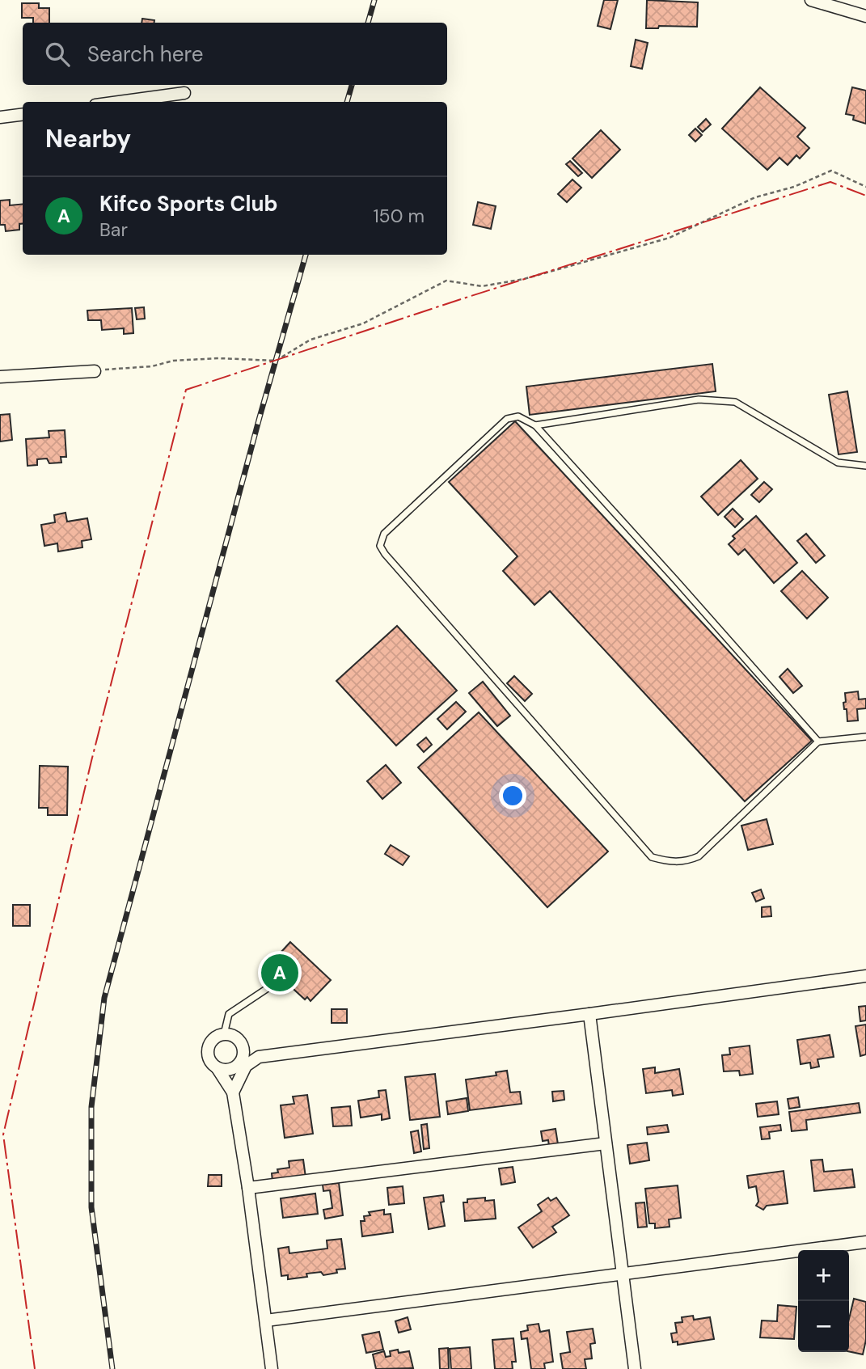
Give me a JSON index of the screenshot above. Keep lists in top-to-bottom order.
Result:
{
  "page": {
    "search": "Search here",
    "heading": "Nearby",
    "list": [
      {
        "mark": "A",
        "name": "Kifco Sports Club",
        "note": "Bar",
        "value": "150 m"
      }
    ],
    "pins": "A",
    "map_buttons": ["+", "−"]
  }
}
